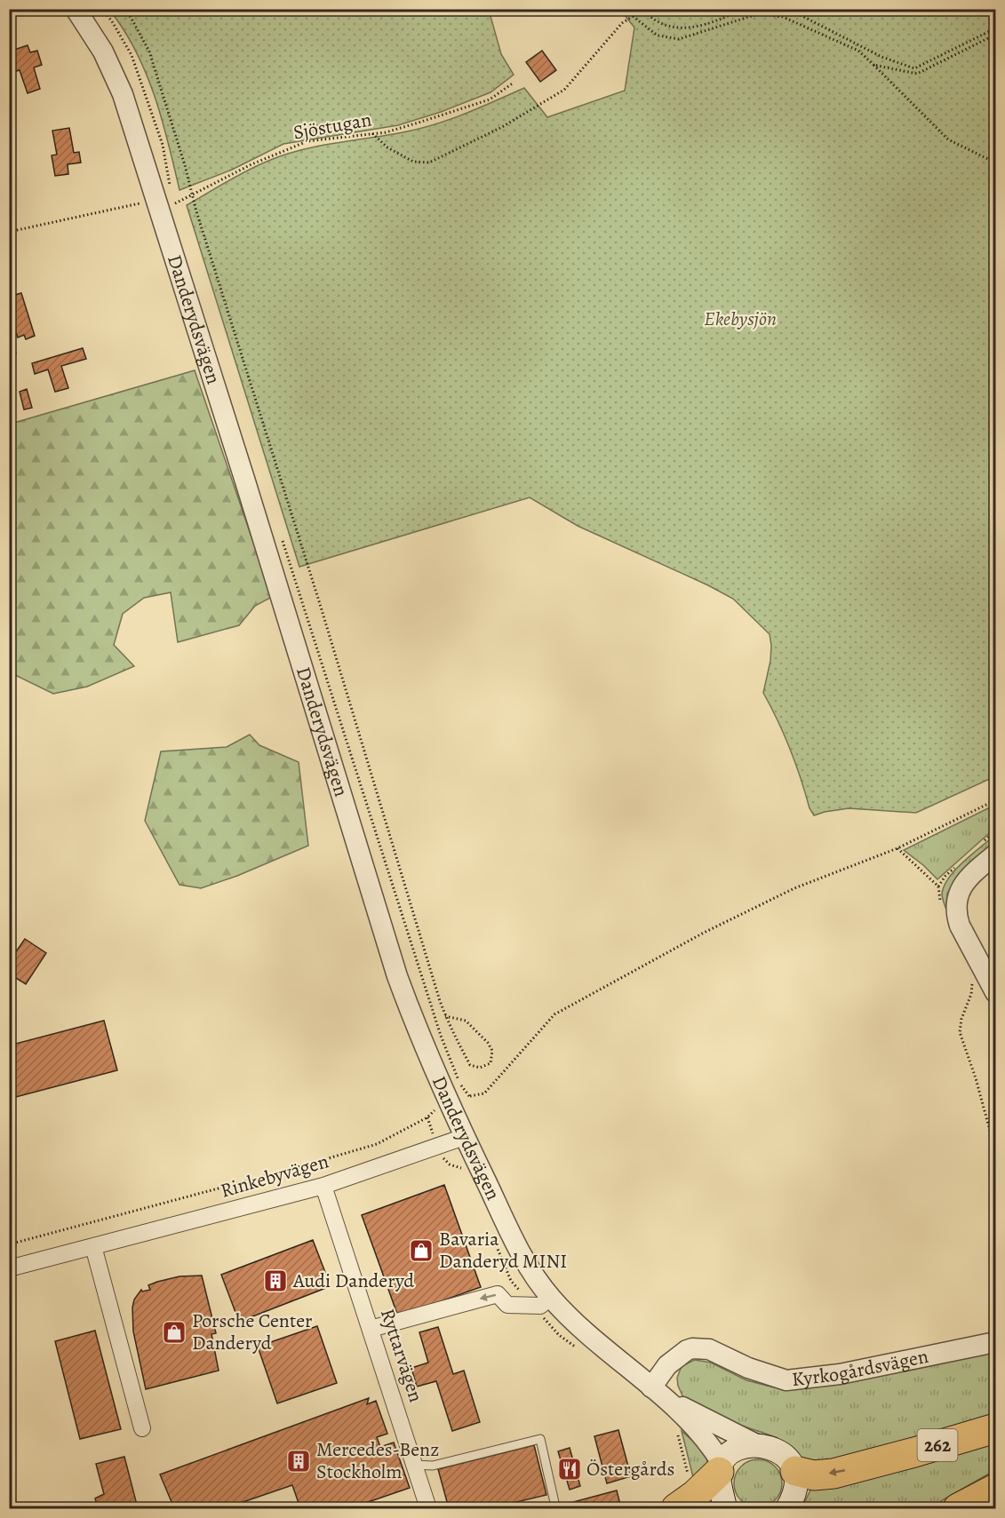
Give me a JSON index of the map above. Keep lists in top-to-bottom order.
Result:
{
  "streets": {
    "highway": ["262"],
    "street": [
      "Danderydsvägen",
      "Rinkebyvägen",
      "Ryttarvägen",
      "Kyrkogårdsvägen"
    ],
    "path": ["Sjöstugan"]
  },
  "crossings": [
    ["Sjöstugan", "Danderydsvägen"],
    ["Danderydsvägen", "Rinkebyvägen"],
    ["Danderydsvägen", "Kyrkogårdsvägen"],
    ["Rinkebyvägen", "Ryttarvägen"]
  ],
  "parks": ["Ekebysjön"],
  "places": {
    "shop": ["Bavaria Danderyd MINI", "Porsche Center Danderyd"],
    "building": ["Audi Danderyd", "Mercedes-Benz Stockholm"],
    "restaurant": ["Östergårds"]
  }
}
